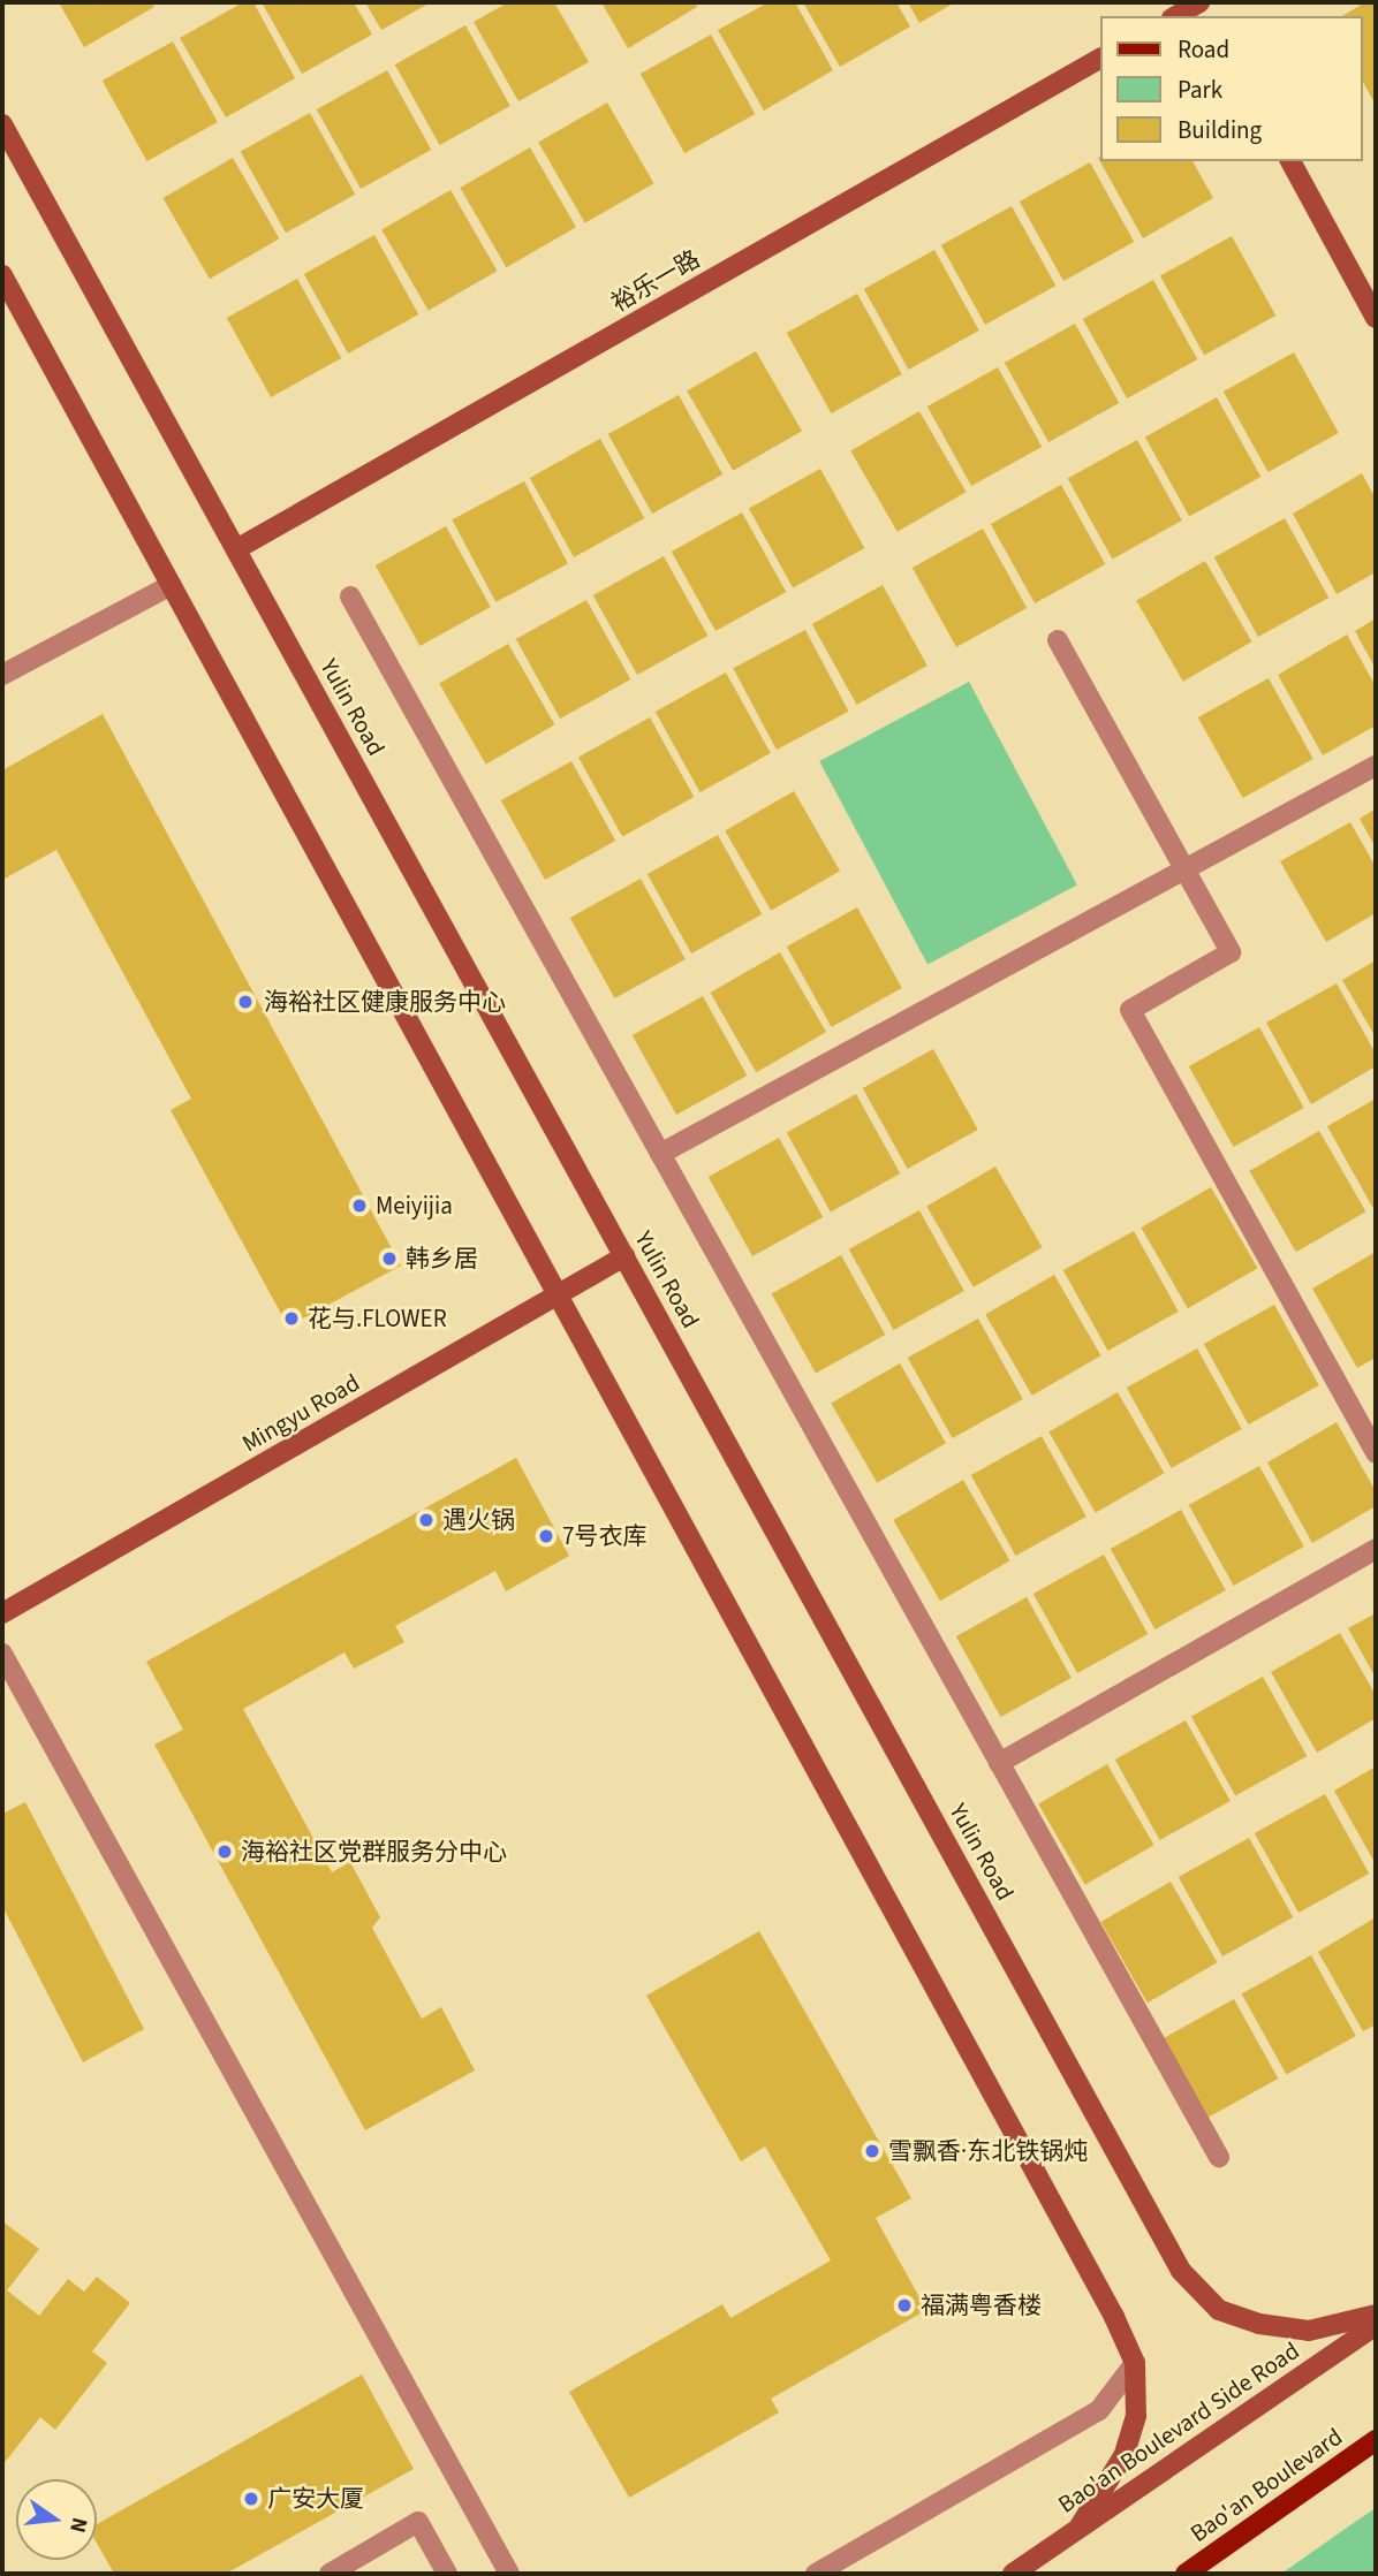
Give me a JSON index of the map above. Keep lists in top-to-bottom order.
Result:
{
  "streets": {
    "main road": [
      "裕乐一路",
      "Yulin Road",
      "Mingyu Road",
      "Bao'an Boulevard Side Road",
      "Bao'an Boulevard"
    ]
  },
  "crossings": [
    ["裕乐一路", "Yulin Road"],
    ["Yulin Road", "Mingyu Road"]
  ],
  "places": [
    "海裕社区健康服务中心",
    "Meiyijia",
    "韩乡居",
    "花与.FLOWER",
    "遇火锅",
    "7号衣库",
    "海裕社区党群服务分中心",
    "雪飘香·东北铁锅炖",
    "福满粤香楼",
    "广安大厦"
  ],
  "legend": ["Road", "Park", "Building"],
  "north": "right"
}
